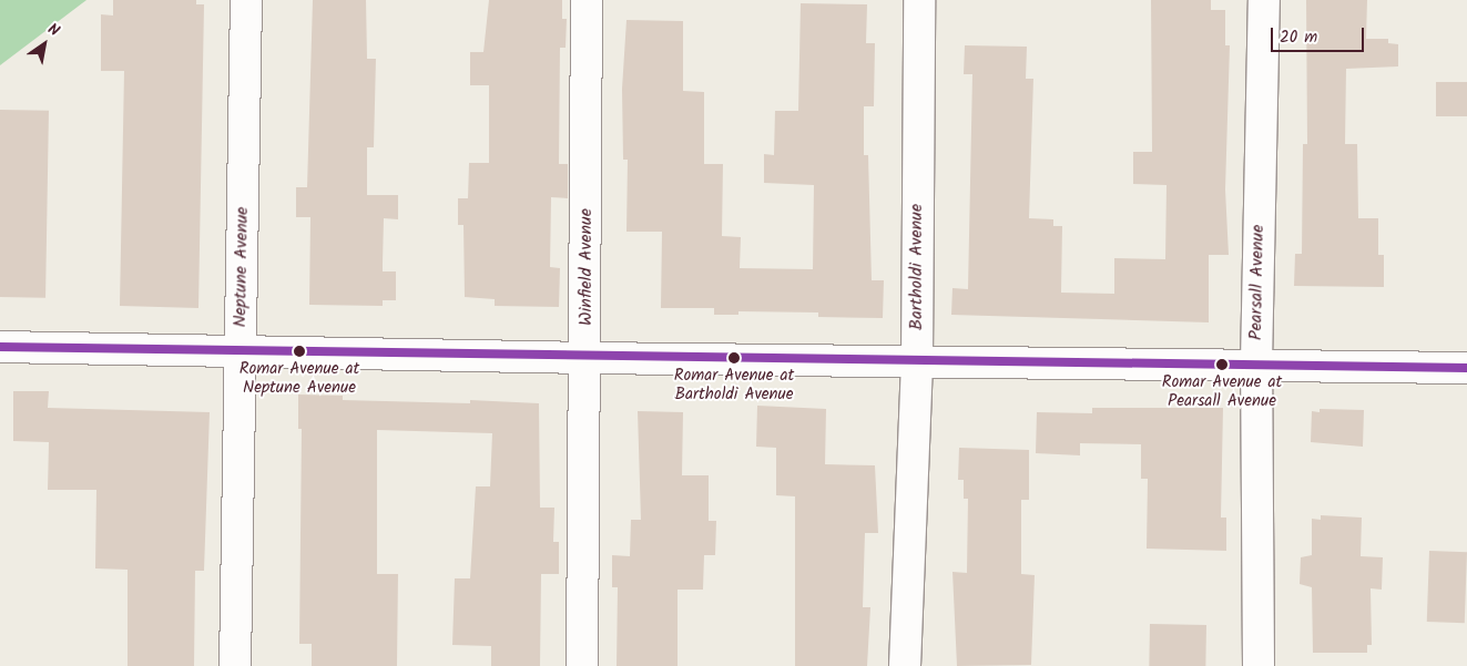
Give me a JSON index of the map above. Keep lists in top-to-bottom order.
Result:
{
  "streets": {
    "street": [
      "Neptune Avenue",
      "Winfield Avenue",
      "Bartholdi Avenue",
      "Pearsall Avenue"
    ]
  },
  "places": ["Romar Avenue at Neptune Avenue", "Romar Avenue at Bartholdi Avenue", "Romar Avenue at Pearsall Avenue"],
  "scale_bar": "20 m",
  "north": "top right"
}
